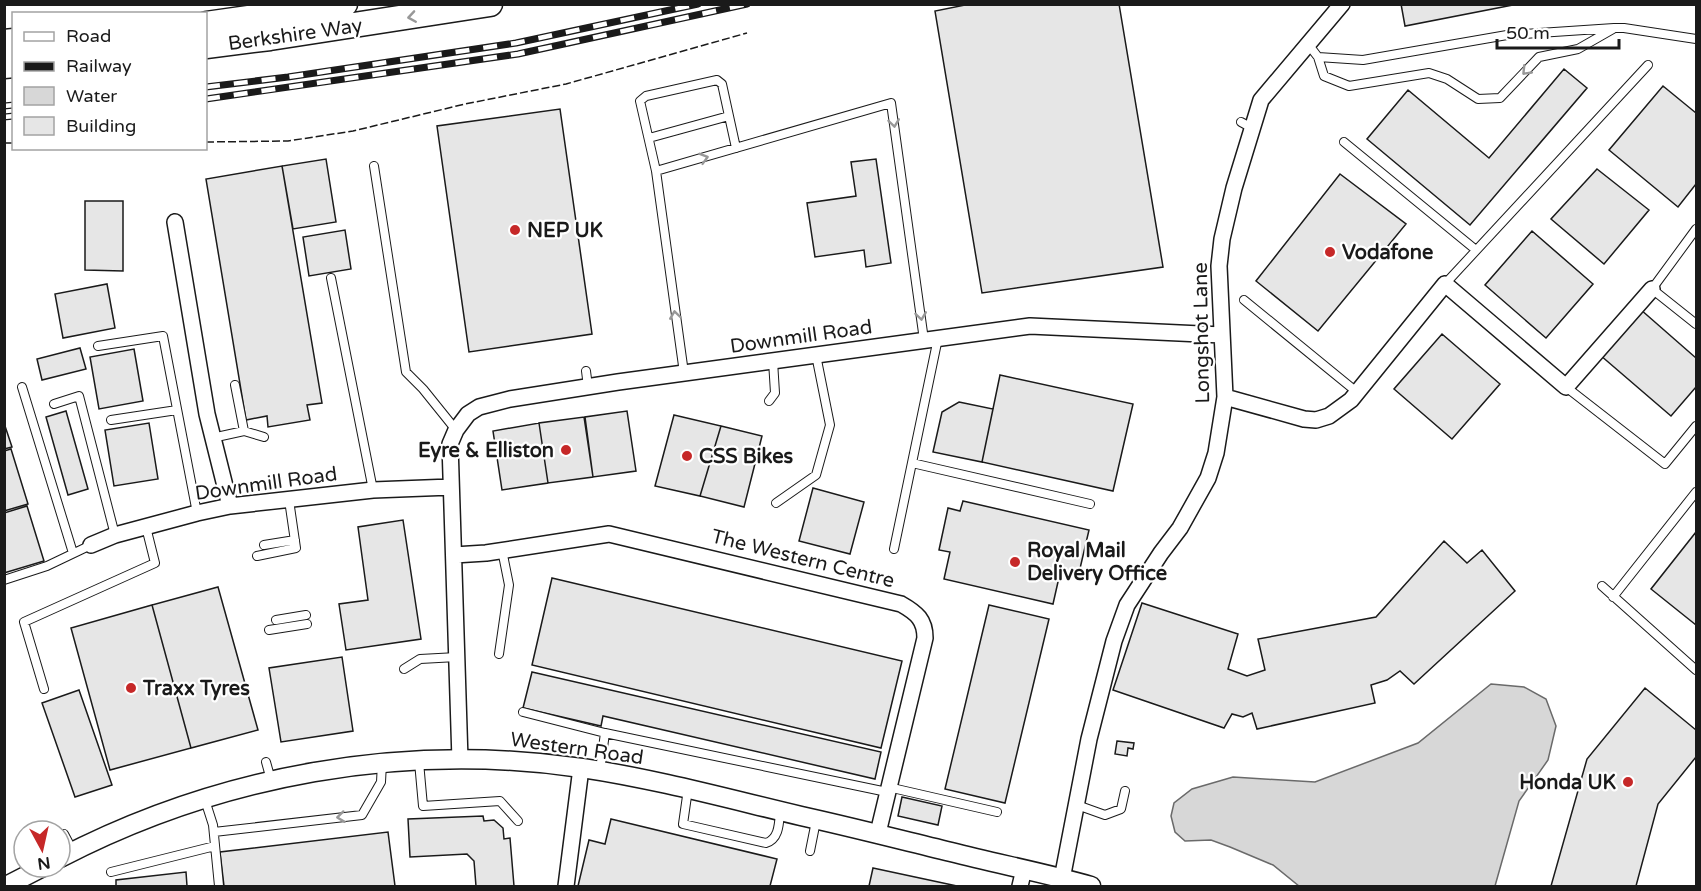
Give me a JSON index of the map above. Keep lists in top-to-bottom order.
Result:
{
  "streets": {
    "highway": ["Berkshire Way"],
    "street": [
      "Longshot Lane",
      "Downmill Road",
      "The Western Centre",
      "Western Road"
    ]
  },
  "crossings": [
    ["Longshot Lane", "Downmill Road"],
    ["Longshot Lane", "Western Road"],
    ["The Western Centre", "Western Road"]
  ],
  "places": [
    "NEP UK",
    "Vodafone",
    "Eyre & Elliston",
    "CSS Bikes",
    "Royal Mail Delivery Office",
    "Traxx Tyres",
    "Honda UK"
  ],
  "legend": [
    "Road",
    "Railway",
    "Water",
    "Building"
  ],
  "scale_bar": "50 m",
  "north": "bottom"
}
